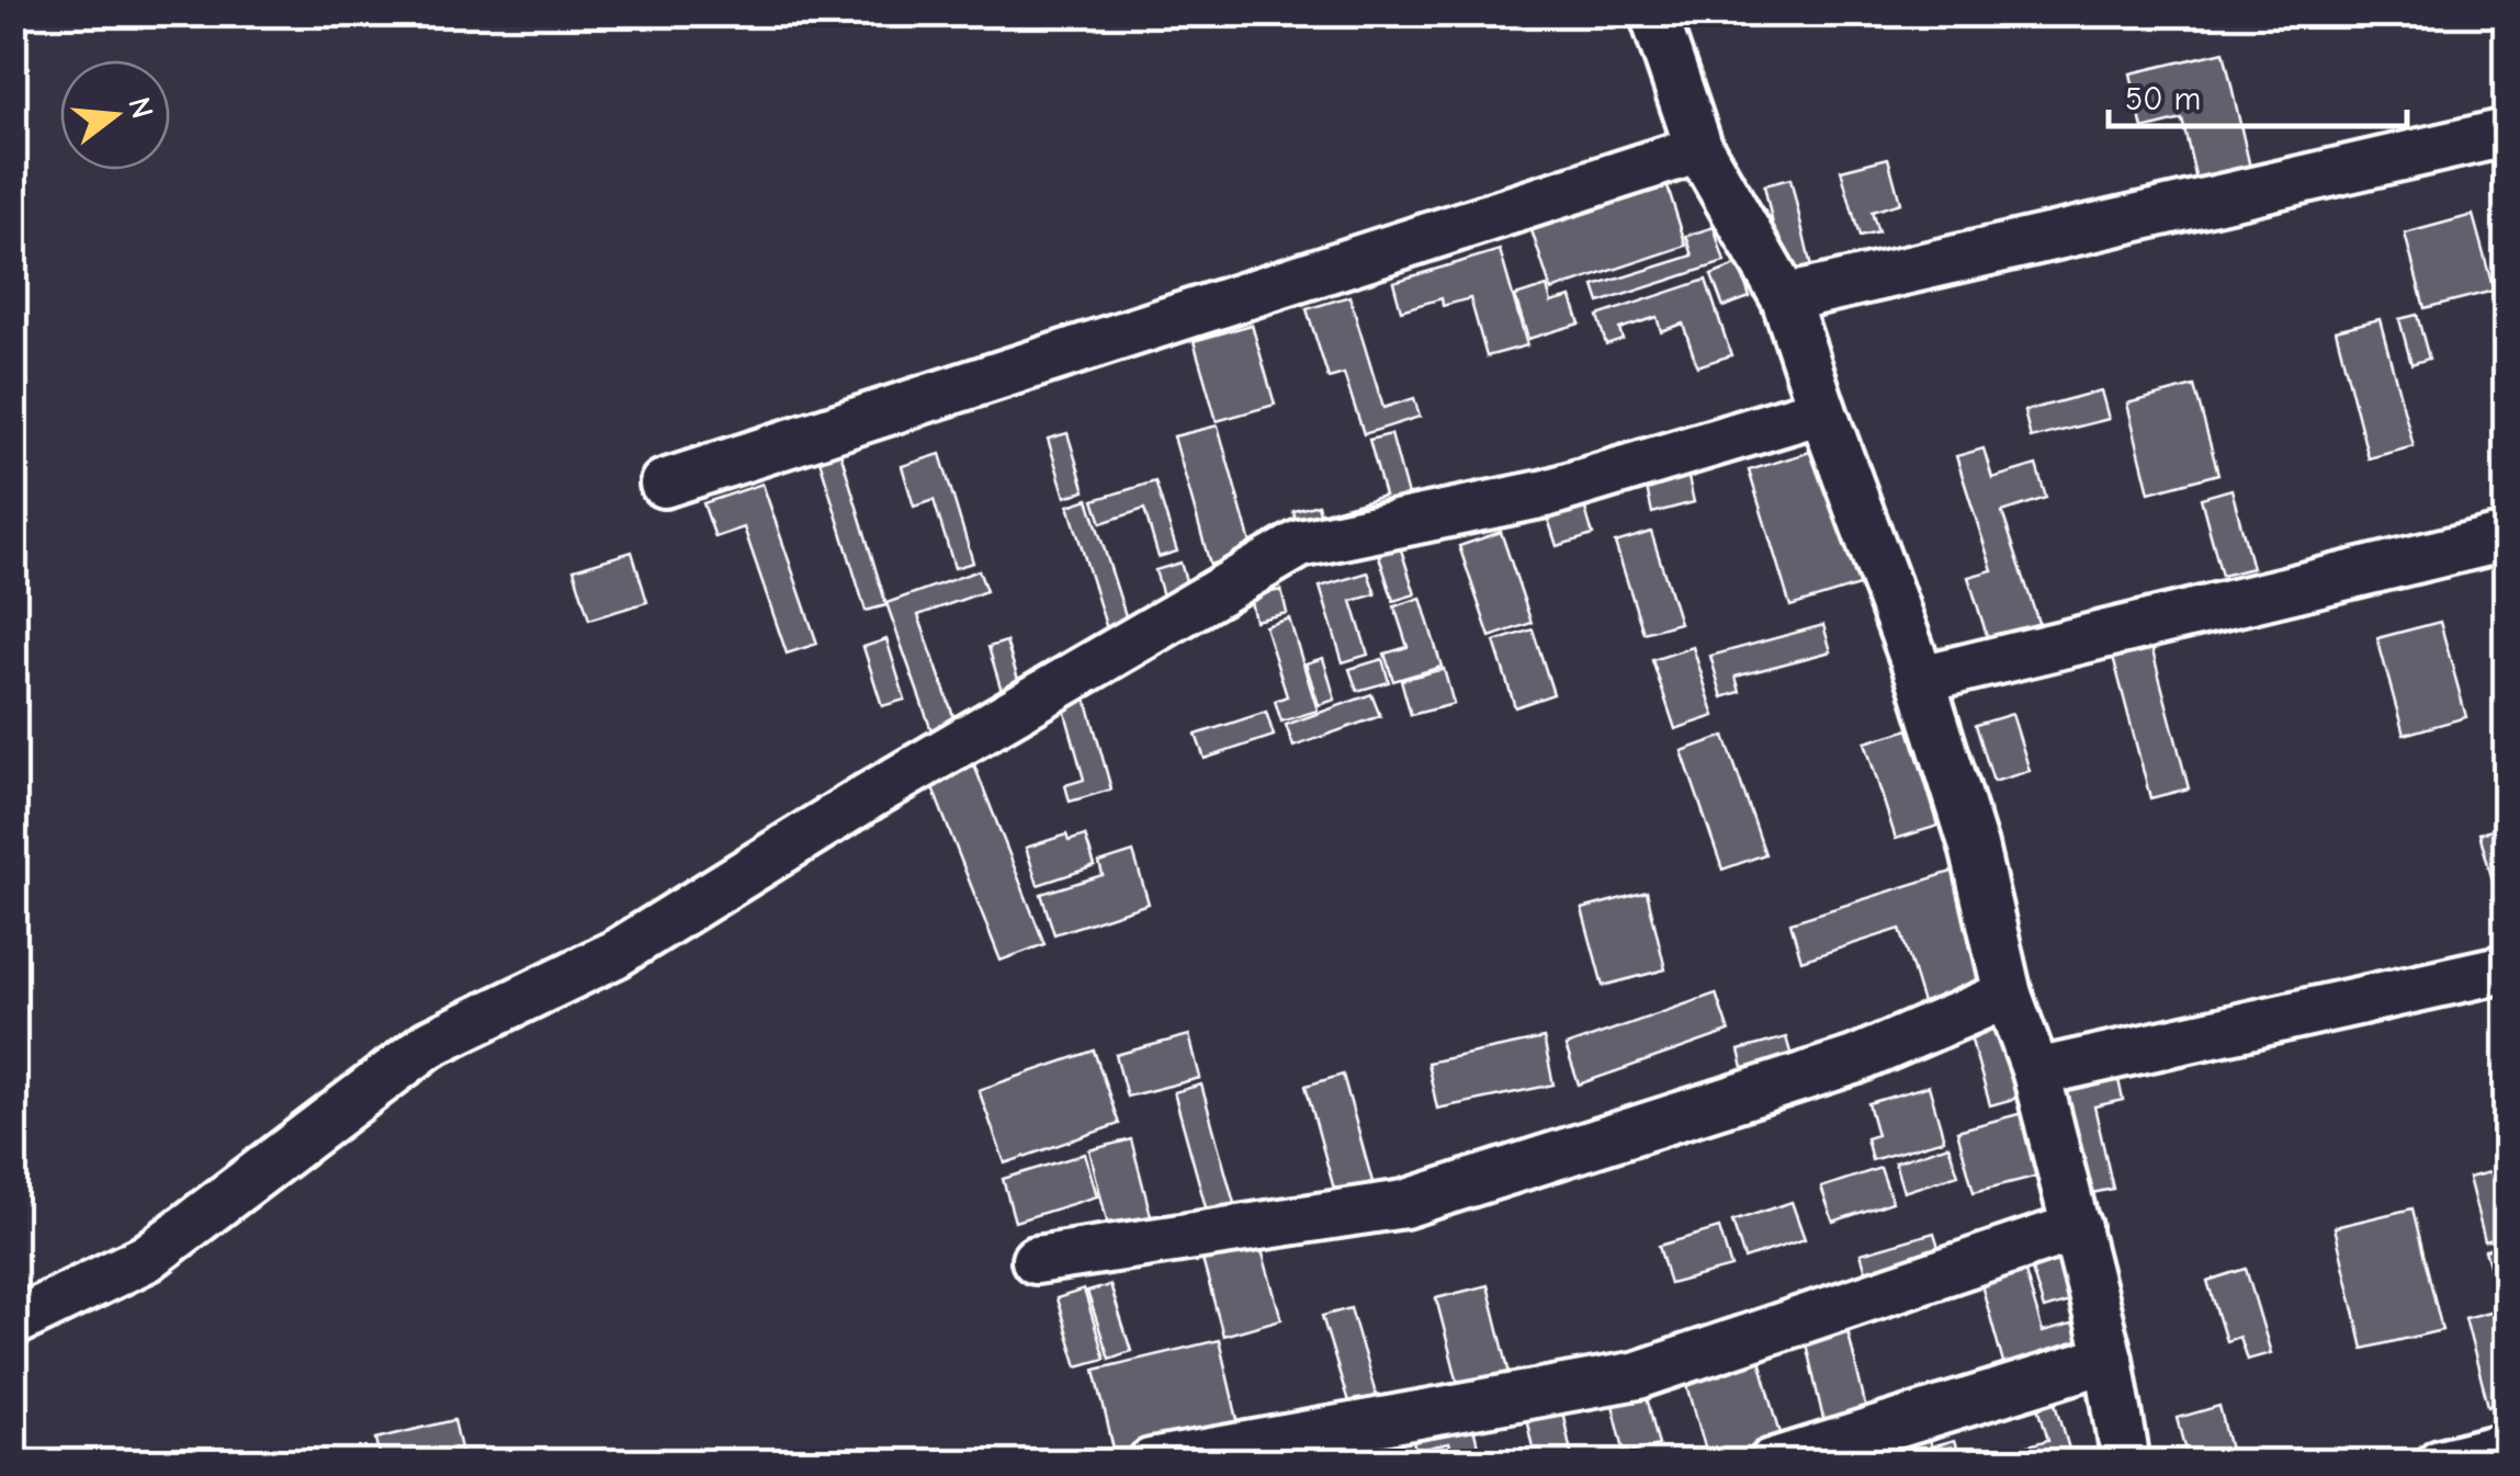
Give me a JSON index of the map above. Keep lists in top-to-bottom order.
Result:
{
  "scale_bar": "50 m",
  "north": "right"
}
